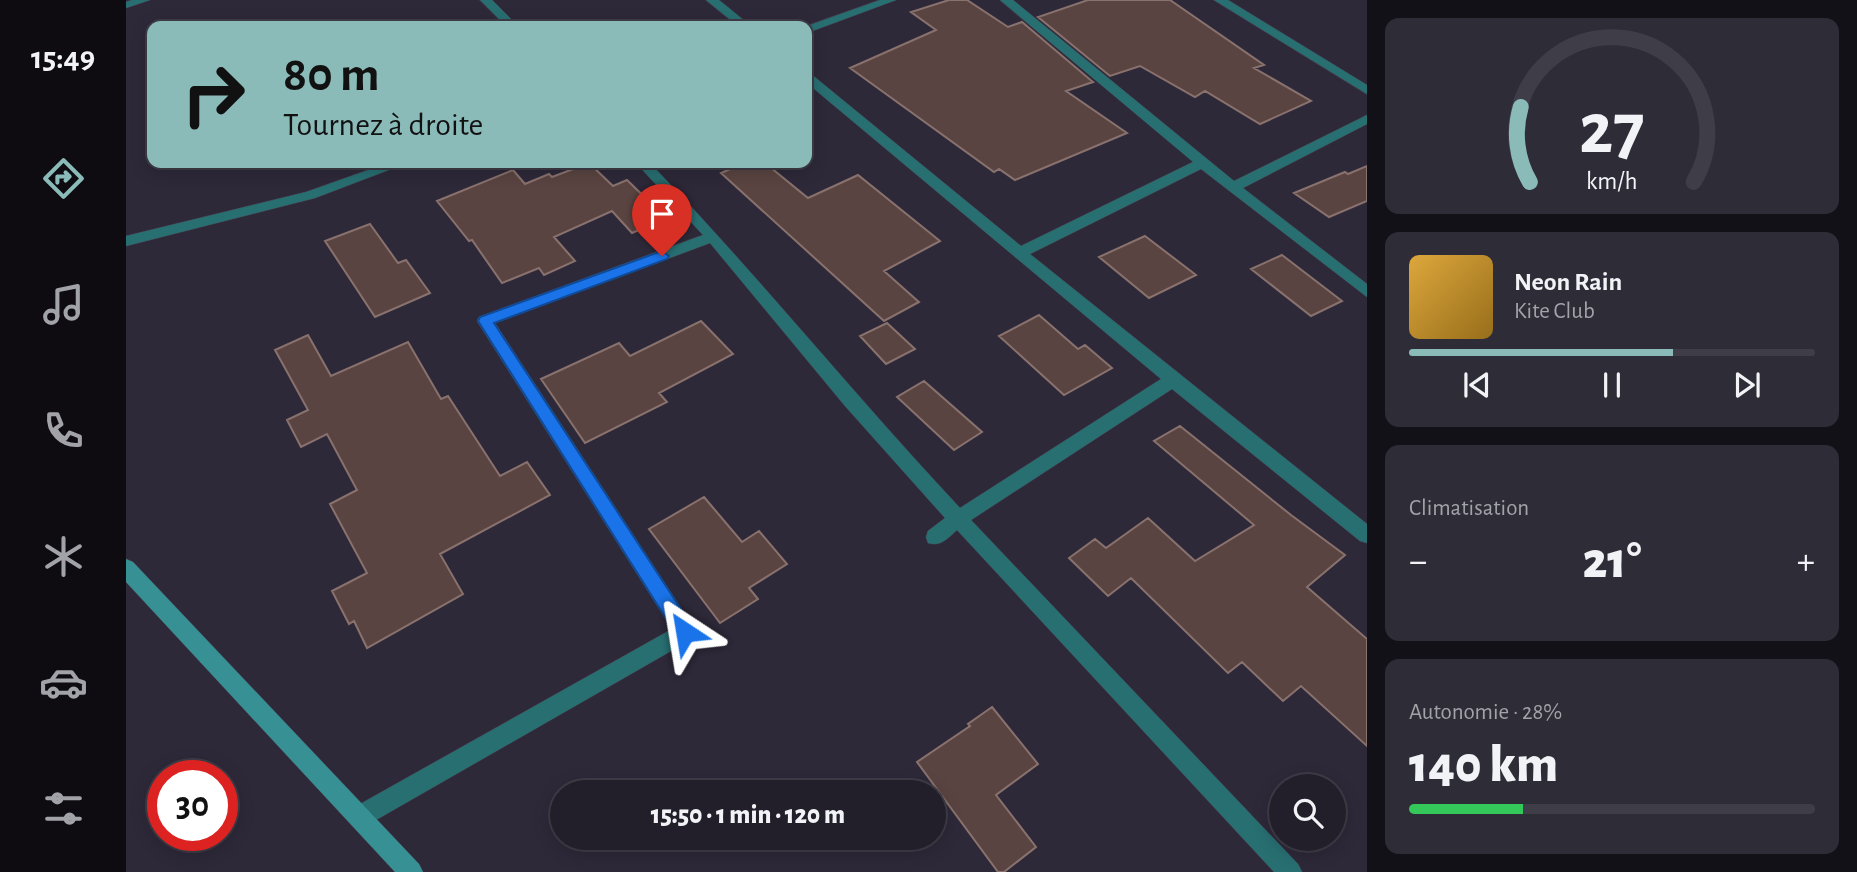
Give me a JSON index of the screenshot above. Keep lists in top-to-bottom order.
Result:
{
  "page": {
    "tabs": "15:49",
    "turn": ["80 m", "Tournez à droite"],
    "song": ["Neon Rain", "Kite Club"],
    "tile": [
      "Climatisation",
      ["Autonomie · 28%", "140 km"]
    ],
    "heat": ["−", "21°", "+"],
    "limit": "30",
    "trip": "15:50 · 1 min · 120 m",
    "gauge": ["27", "km/h"]
  }
}
